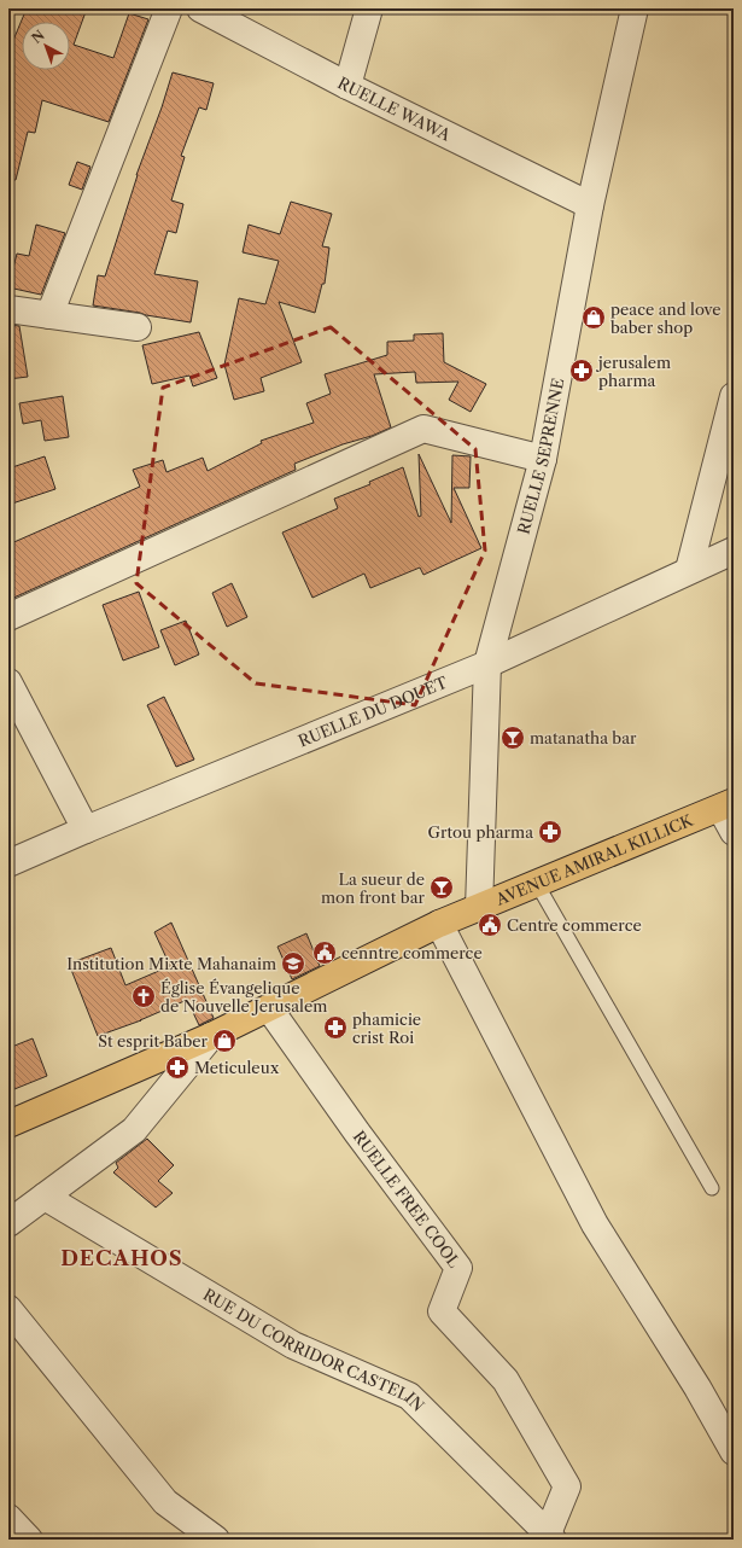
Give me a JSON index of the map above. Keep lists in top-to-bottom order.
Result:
{
  "streets": {
    "main road": ["AVENUE AMIRAL KILLICK"],
    "street": [
      "RUELLE WAWA",
      "RUELLE SEPRENNE",
      "RUELLE DU DOUET",
      "RUELLE FREE COOL",
      "RUE DU CORRIDOR CASTELIN"
    ]
  },
  "crossings": [
    ["RUELLE WAWA", "RUELLE SEPRENNE"],
    ["RUELLE SEPRENNE", "RUELLE DU DOUET"],
    ["RUELLE SEPRENNE", "AVENUE AMIRAL KILLICK"],
    ["AVENUE AMIRAL KILLICK", "RUELLE FREE COOL"],
    ["RUELLE FREE COOL", "RUE DU CORRIDOR CASTELIN"]
  ],
  "districts": ["DECAHOS"],
  "places": {
    "shop": ["peace and love baber shop", "St esprit Baber"],
    "pharmacy": [
      "jerusalem pharma",
      "Grtou pharma",
      "phamicie crist Roi",
      "Meticuleux"
    ],
    "bar": ["matanatha bar", "La sueur de mon front bar"],
    "public building": ["Centre commerce", "cenntre commerce"],
    "school or university": ["Institution Mixte Mahanaim"],
    "church": ["Église Évangelique de Nouvelle Jerusalem"]
  },
  "north": "top left"
}
